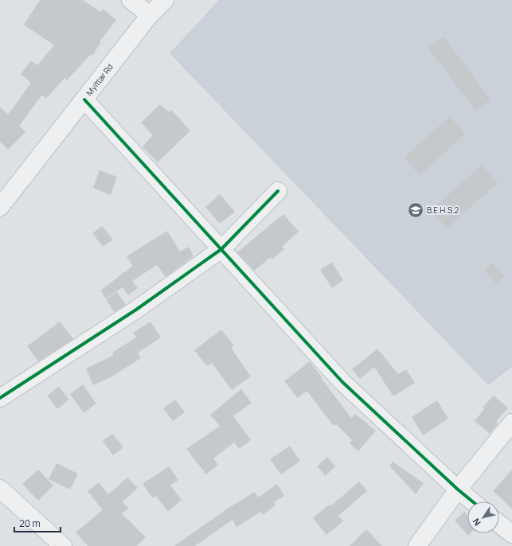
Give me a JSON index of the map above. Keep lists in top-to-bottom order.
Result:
{
  "streets": {
    "street": ["Myittar Rd"]
  },
  "places": {
    "school or university": ["B.E.H.S.2"]
  },
  "scale_bar": "20 m",
  "north": "bottom left"
}
